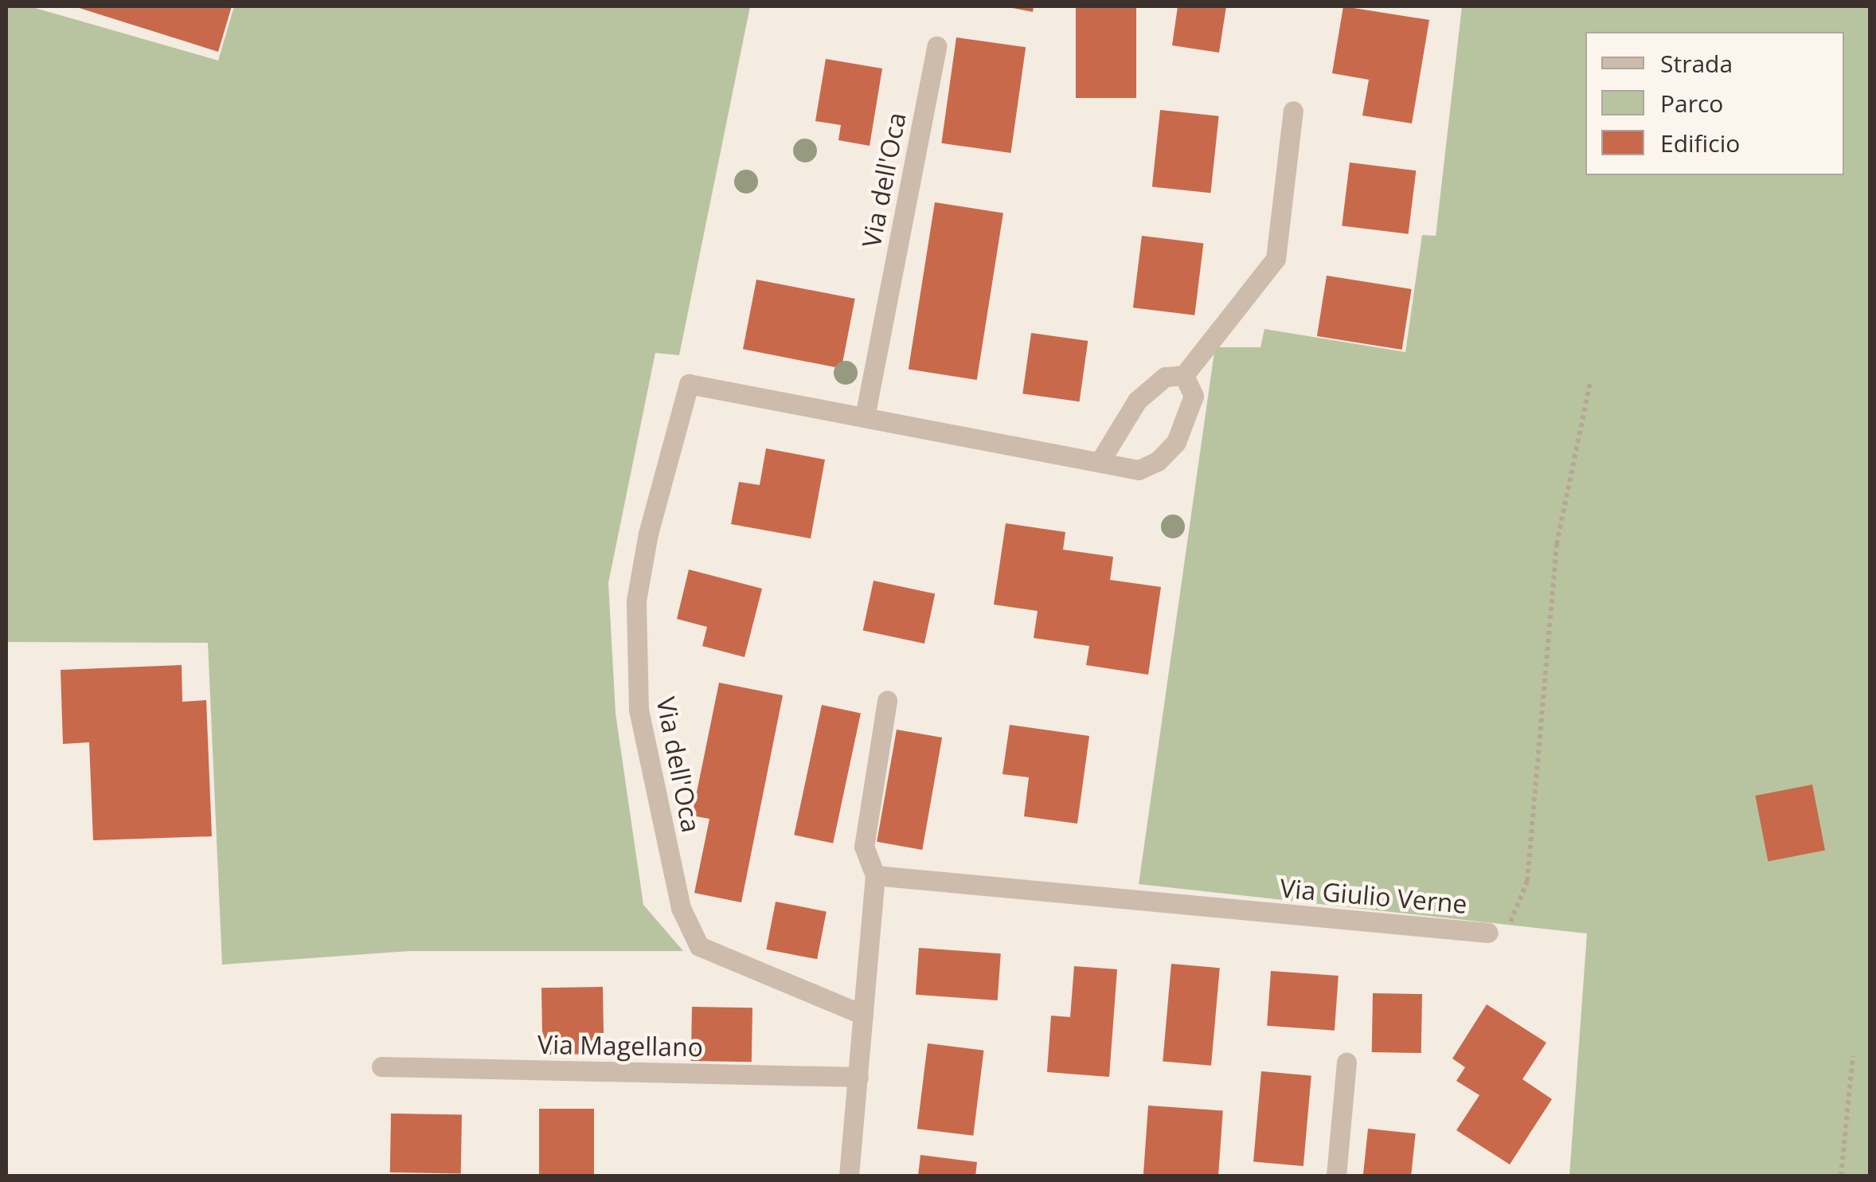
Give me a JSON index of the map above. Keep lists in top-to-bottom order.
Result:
{
  "streets": {
    "street": ["Via dell'Oca", "Via Giulio Verne", "Via Magellano"]
  },
  "legend": ["Strada", "Parco", "Edificio"]
}
